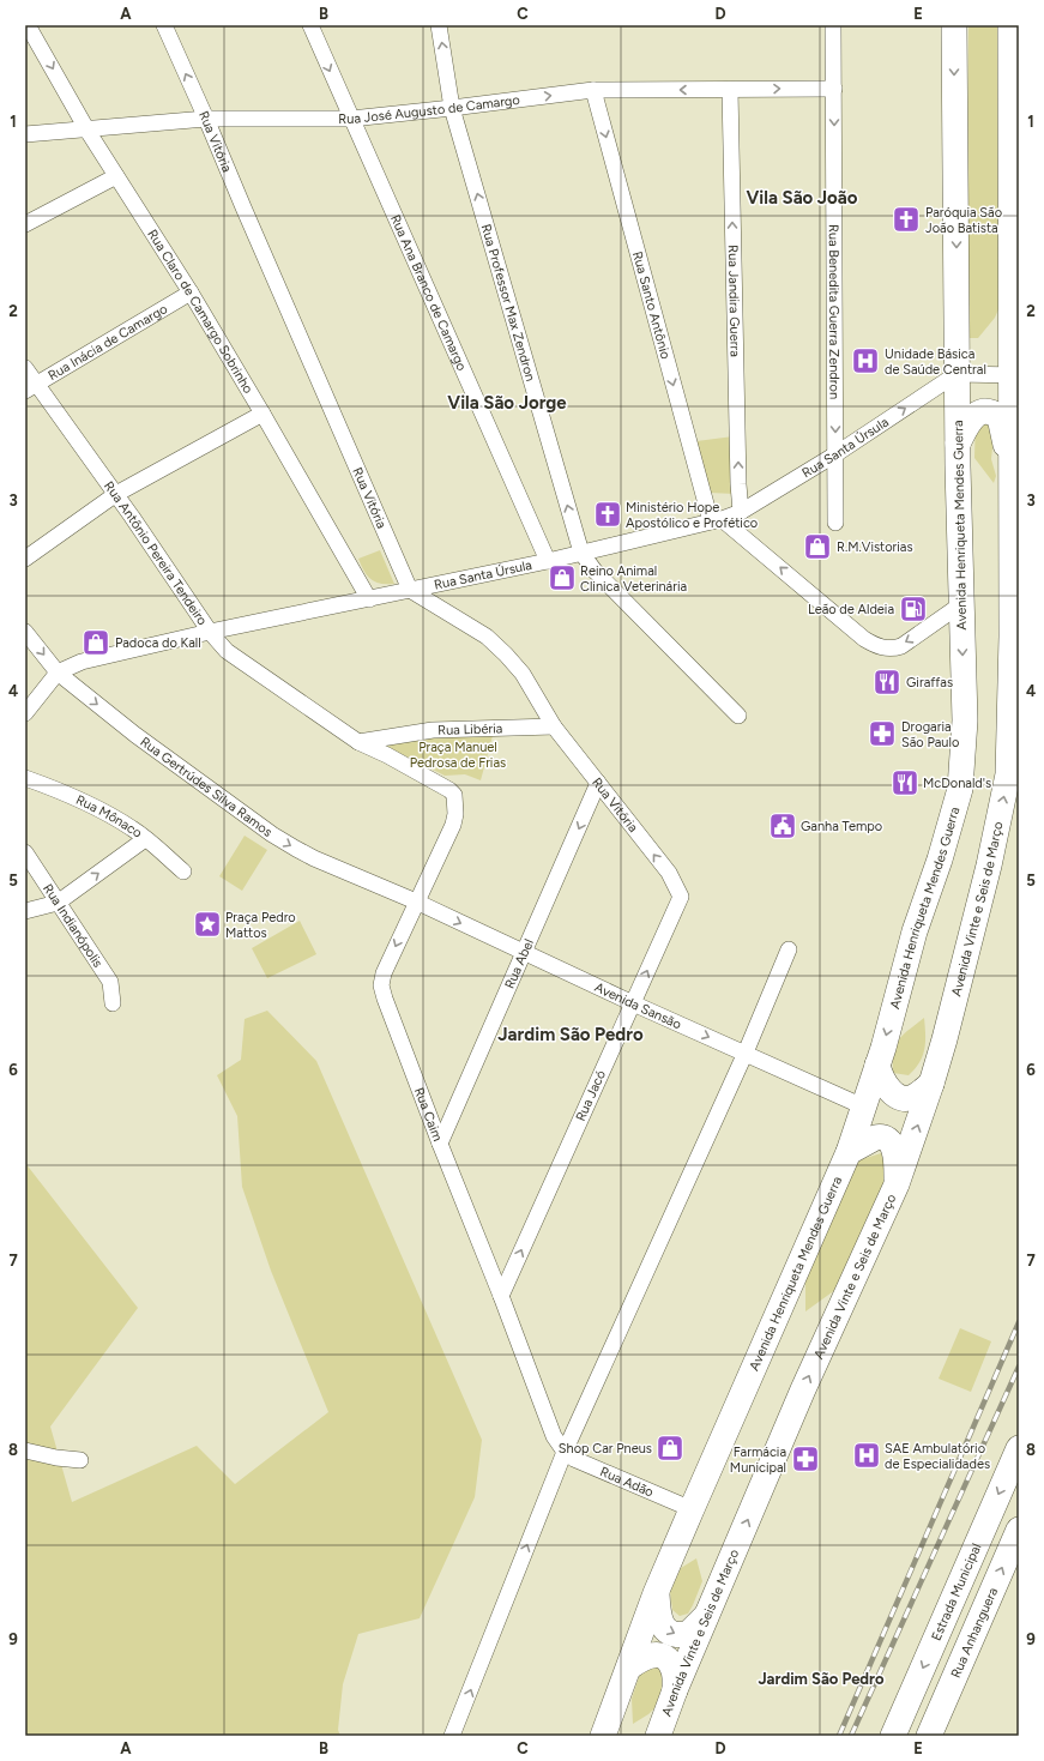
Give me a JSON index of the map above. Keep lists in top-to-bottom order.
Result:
{
  "streets": {
    "main road": [
      "Avenida Henriqueta Mendes Guerra",
      "Avenida Vinte e Seis de Março",
      "Estrada Municipal",
      "Rua Anhanguera"
    ],
    "street": [
      "Rua José Augusto de Camargo",
      "Rua Vitória",
      "Rua Ana Branco de Camargo",
      "Rua Jandira Guerra",
      "Rua Professor Max Zendron",
      "Rua Santo Antônio",
      "Rua Claro de Camargo Sobrinho",
      "Rua Benedita Guerra Zendron",
      "Rua Inácia de Camargo",
      "Rua Santa Úrsula",
      "Rua Antônio Pereira Tendeiro",
      "Rua Libéria",
      "Rua Gertrúdes Silva Ramos",
      "Rua Mônaco",
      "Rua Indianópolis",
      "Rua Abel",
      "Avenida Sansão",
      "Rua Jacó",
      "Rua Caim",
      "Rua Adão"
    ]
  },
  "crossings": [
    ["Rua José Augusto de Camargo", "Rua Vitória"],
    ["Rua José Augusto de Camargo", "Rua Ana Branco de Camargo"],
    ["Rua José Augusto de Camargo", "Rua Jandira Guerra"],
    ["Rua José Augusto de Camargo", "Rua Professor Max Zendron"],
    ["Rua José Augusto de Camargo", "Rua Santo Antônio"],
    ["Rua José Augusto de Camargo", "Rua Claro de Camargo Sobrinho"],
    ["Rua José Augusto de Camargo", "Rua Benedita Guerra Zendron"],
    ["Rua Vitória", "Rua Santa Úrsula"],
    ["Rua Vitória", "Rua Libéria"],
    ["Rua Vitória", "Rua Abel"],
    ["Rua Vitória", "Rua Jacó"],
    ["Rua Ana Branco de Camargo", "Rua Santa Úrsula"],
    ["Rua Jandira Guerra", "Rua Santa Úrsula"],
    ["Rua Professor Max Zendron", "Rua Santa Úrsula"],
    ["Rua Santo Antônio", "Rua Santa Úrsula"],
    ["Rua Claro de Camargo Sobrinho", "Rua Inácia de Camargo"],
    ["Rua Claro de Camargo Sobrinho", "Rua Santa Úrsula"],
    ["Rua Benedita Guerra Zendron", "Rua Santa Úrsula"],
    ["Rua Inácia de Camargo", "Rua Antônio Pereira Tendeiro"],
    ["Rua Santa Úrsula", "Avenida Henriqueta Mendes Guerra"],
    ["Rua Santa Úrsula", "Rua Antônio Pereira Tendeiro"],
    ["Rua Santa Úrsula", "Rua Gertrúdes Silva Ramos"],
    ["Avenida Henriqueta Mendes Guerra", "Avenida Sansão"],
    ["Avenida Henriqueta Mendes Guerra", "Rua Adão"],
    ["Rua Antônio Pereira Tendeiro", "Rua Libéria"],
    ["Rua Antônio Pereira Tendeiro", "Rua Caim"],
    ["Rua Gertrúdes Silva Ramos", "Avenida Sansão"],
    ["Rua Gertrúdes Silva Ramos", "Rua Caim"],
    ["Rua Abel", "Avenida Sansão"],
    ["Rua Abel", "Rua Caim"],
    ["Avenida Sansão", "Rua Jacó"],
    ["Avenida Sansão", "Rua Caim"],
    ["Rua Jacó", "Rua Caim"],
    ["Rua Caim", "Rua Adão"]
  ],
  "one_way": [
    "Rua Jandira Guerra",
    "Rua Professor Max Zendron",
    "Rua Santo Antônio",
    "Rua Benedita Guerra Zendron",
    "Avenida Henriqueta Mendes Guerra",
    "Rua Gertrúdes Silva Ramos",
    "Avenida Vinte e Seis de Março",
    "Rua Abel",
    "Avenida Sansão",
    "Estrada Municipal",
    "Rua Anhanguera"
  ],
  "districts": [
    "Vila São João",
    "Vila São Jorge",
    "Jardim São Pedro",
    "Jardim São Pedro"
  ],
  "parks": ["Praça Manuel Pedrosa de Frias"],
  "places": {
    "church": ["Paróquia São João Batista", "Ministério Hope Apostólico e Profético"],
    "hospital": ["Unidade Básica de Saúde Central", "SAE Ambulatório de Especialidades"],
    "shop": [
      "R.M.Vistorias",
      "Reino Animal Clinica Veterinária",
      "Padoca do Kall",
      "Shop Car Pneus"
    ],
    "fuel station": ["Leão de Aldeia"],
    "restaurant": ["Giraffas", "McDonald's"],
    "pharmacy": ["Drogaria São Paulo", "Farmácia Municipal"],
    "public building": ["Ganha Tempo"],
    "place": ["Praça Pedro Mattos"]
  },
  "grid": {
    "columns": [
      "A",
      "B",
      "C",
      "D",
      "E"
    ],
    "rows": [
      "1",
      "2",
      "3",
      "4",
      "5",
      "6",
      "7",
      "8",
      "9"
    ]
  }
}
